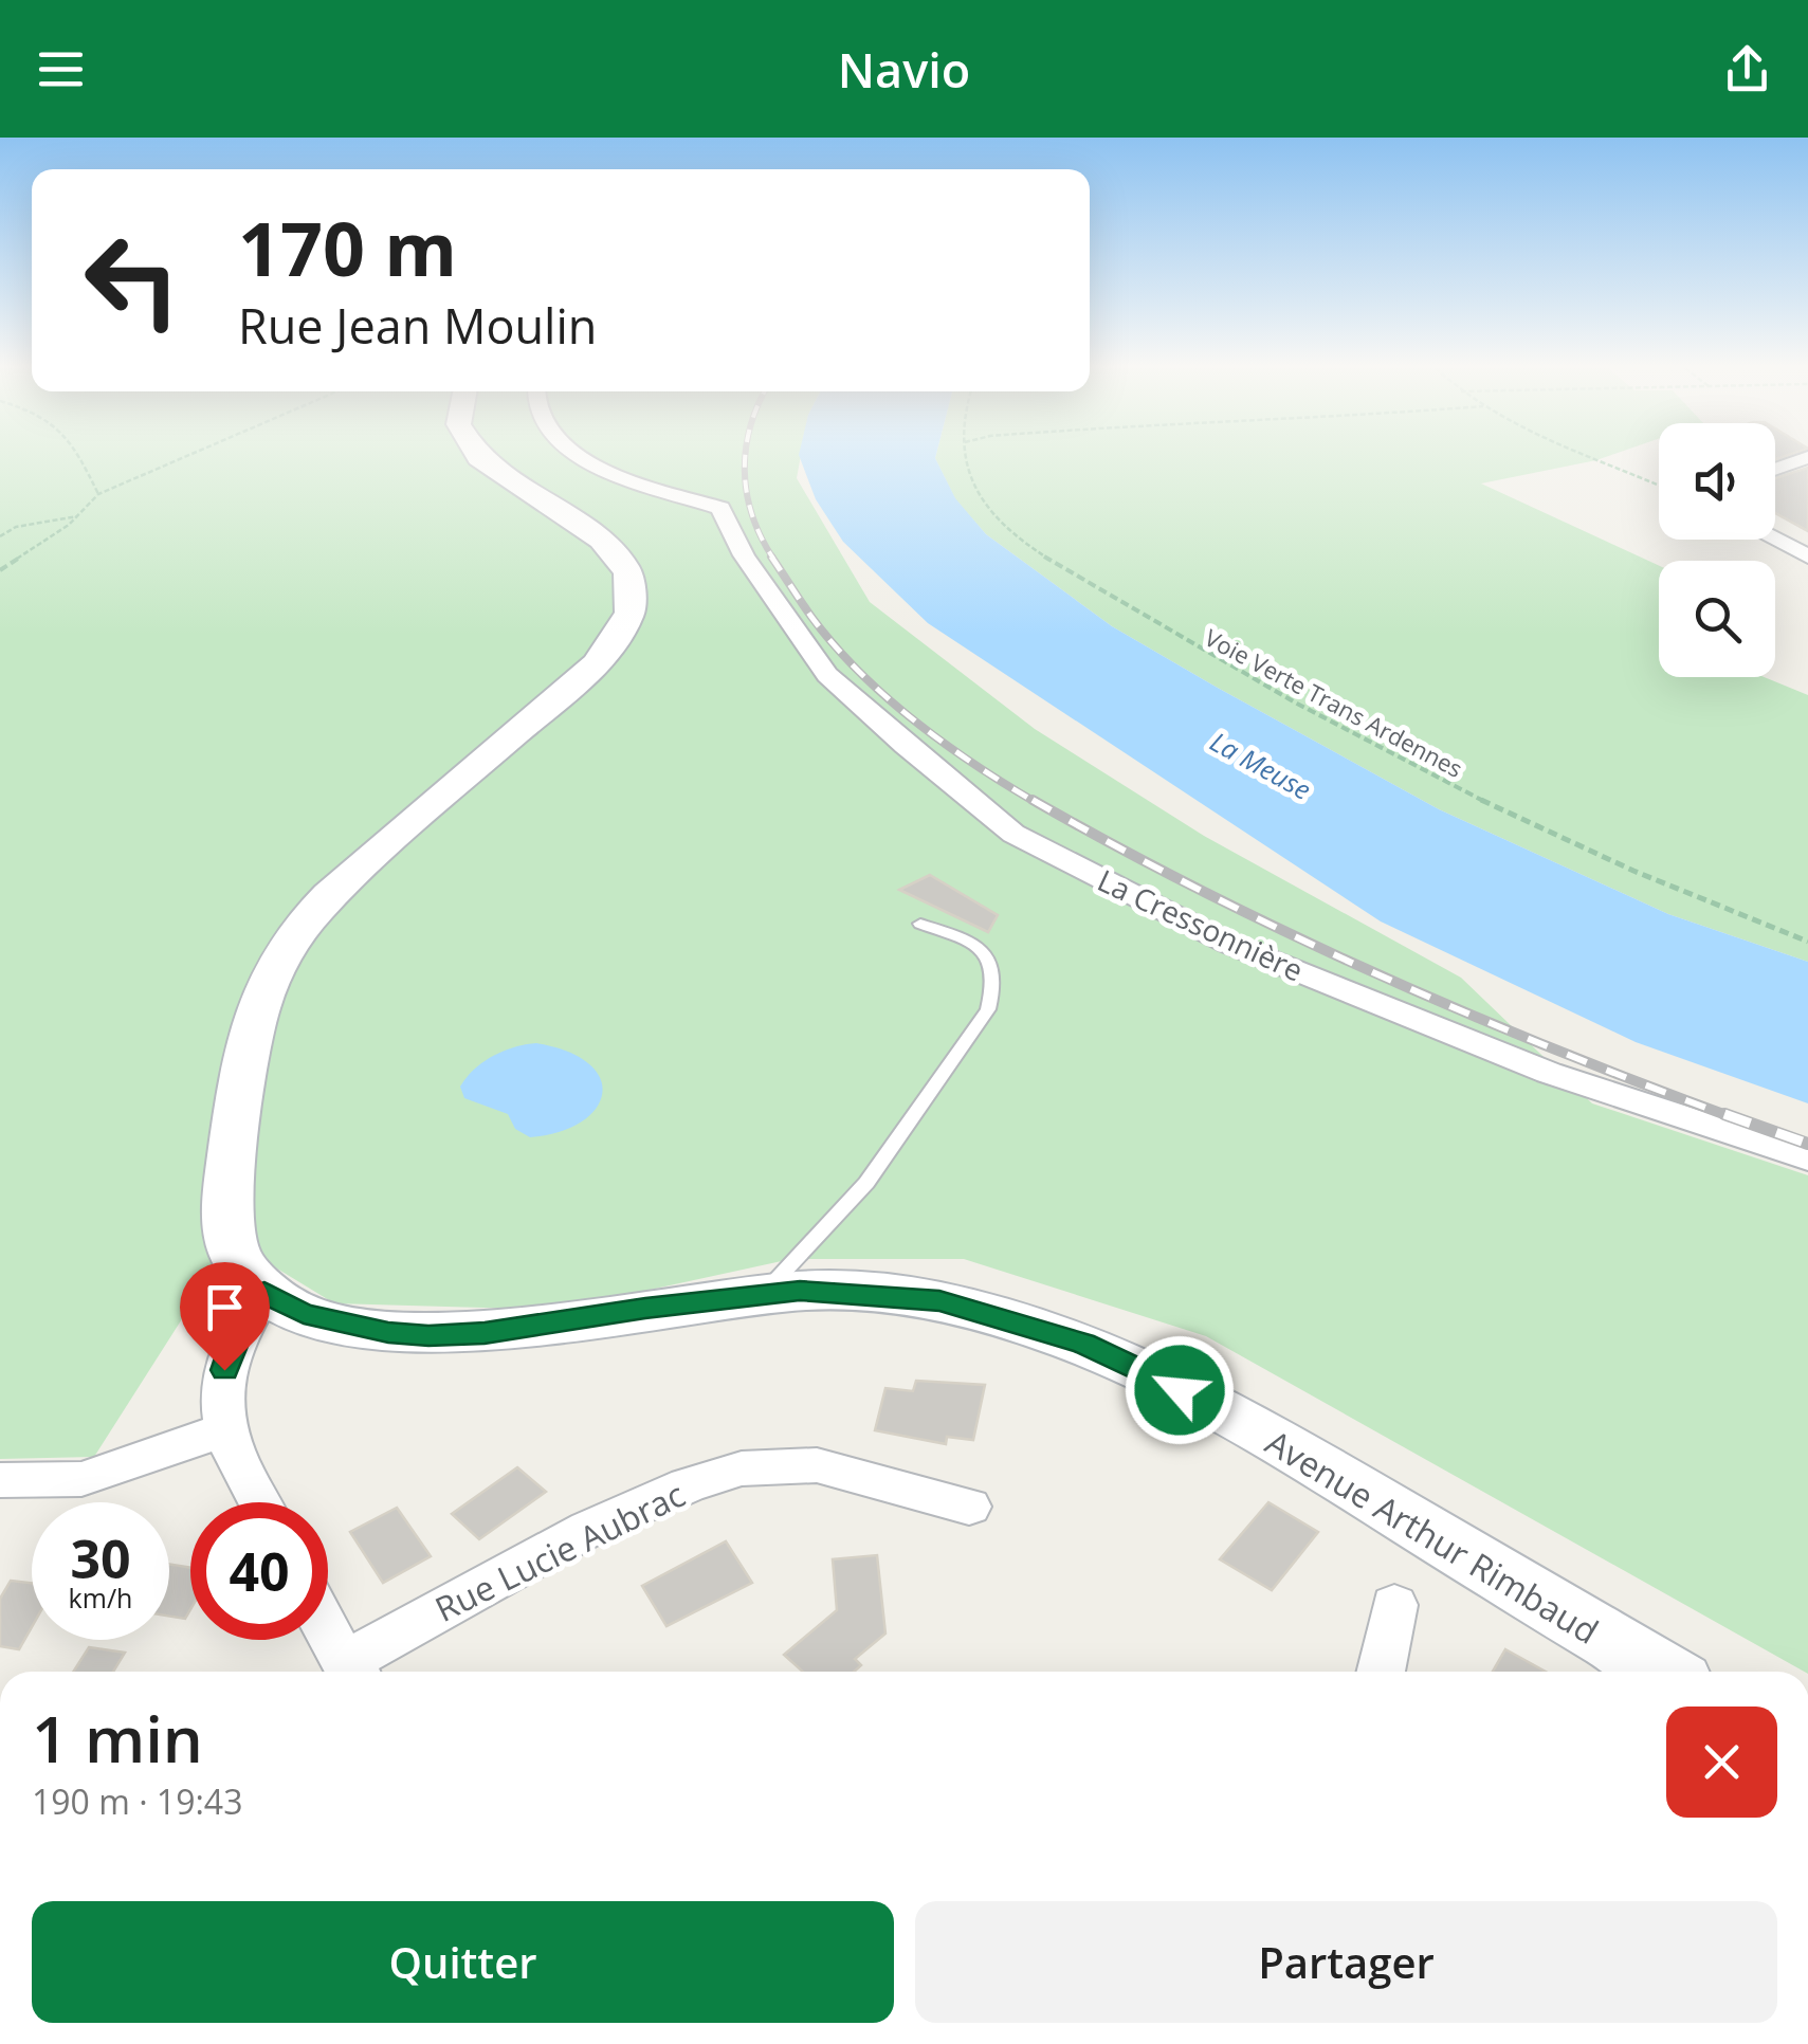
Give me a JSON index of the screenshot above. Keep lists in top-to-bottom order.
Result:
{
  "streets": {
    "street": ["La Cressonnière", "Avenue Arthur Rimbaud", "Rue Lucie Aubrac"],
    "path": ["Voie Verte Trans Ardennes"]
  },
  "water": ["La Meuse"],
  "page": {
    "header": "Navio",
    "turn": ["170 m", "Rue Jean Moulin"],
    "speed": "30 km/h",
    "limit": "40",
    "heading": ["1 min", "190 m · 19:43"],
    "buttons": ["Quitter", "Partager"]
  }
}
